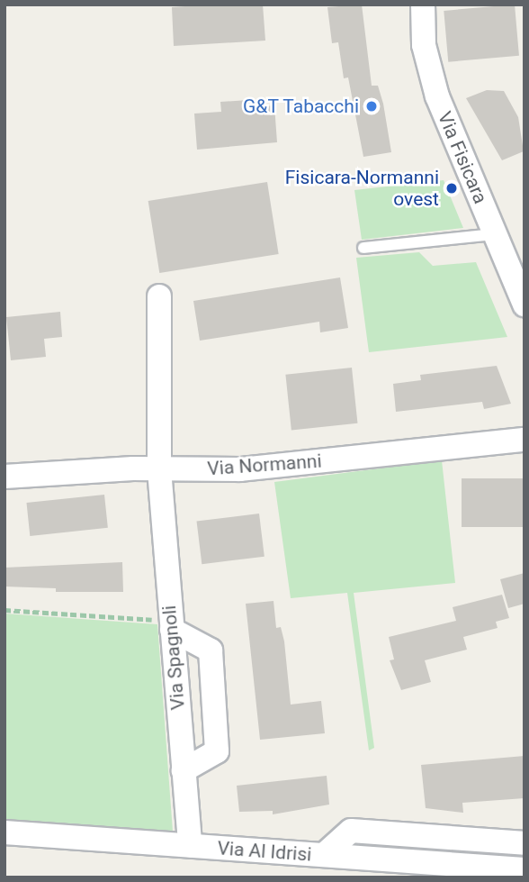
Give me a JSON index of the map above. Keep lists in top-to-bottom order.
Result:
{
  "streets": {
    "street": [
      "Via Fisicara",
      "Via Normanni",
      "Via Spagnoli",
      "Via Al Idrisi"
    ]
  },
  "crossings": [
    ["Via Normanni", "Via Spagnoli"],
    ["Via Spagnoli", "Via Al Idrisi"]
  ],
  "places": ["G&T Tabacchi", "Fisicara-Normanni ovest"]
}
